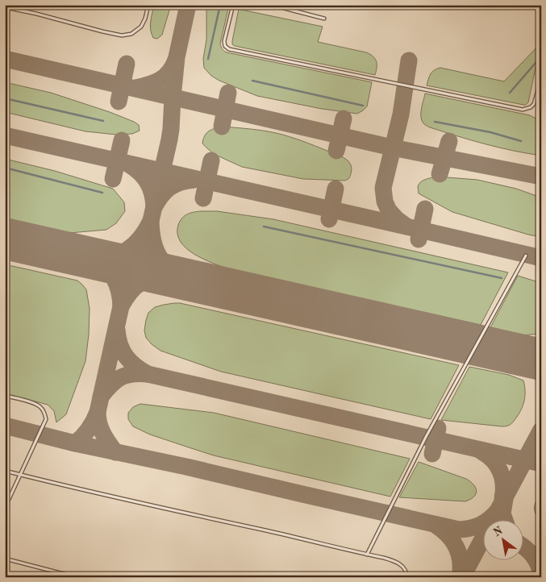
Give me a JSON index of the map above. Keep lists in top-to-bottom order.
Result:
{
  "north": "top left"
}
